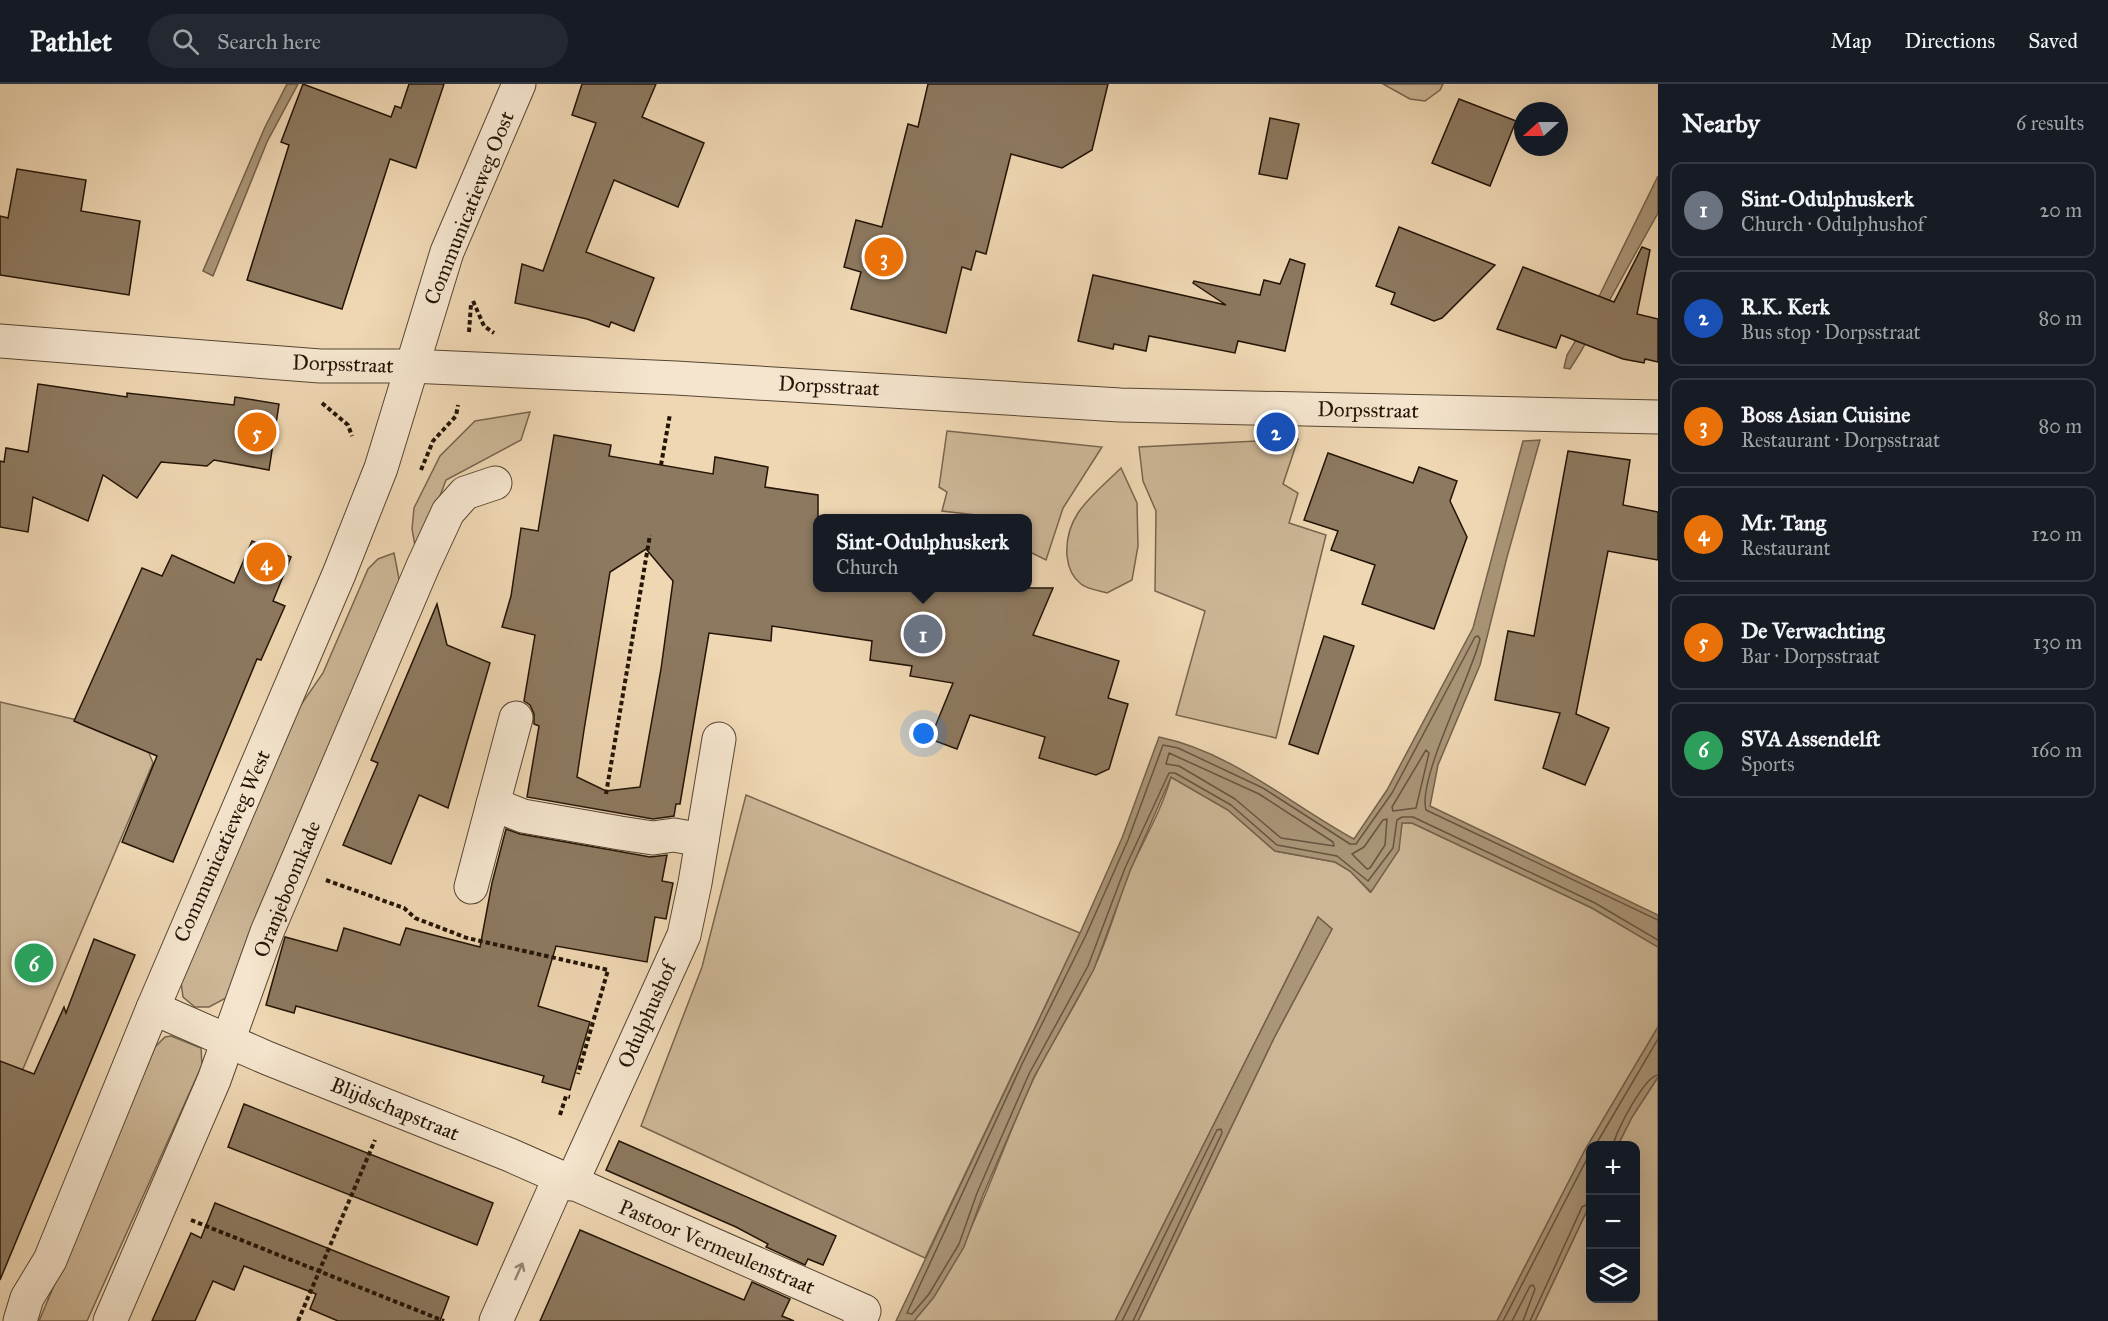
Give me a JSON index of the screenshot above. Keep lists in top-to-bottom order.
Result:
{
  "streets": {
    "street": [
      "Communicatieweg Oost",
      "Dorpsstraat",
      "Communicatieweg West",
      "Oranjeboomkade",
      "Odulphushof",
      "Blijdschapstraat",
      "Pastoor Vermeulenstraat"
    ]
  },
  "crossings": [
    ["Communicatieweg Oost", "Dorpsstraat"],
    ["Communicatieweg Oost", "Communicatieweg West"],
    ["Dorpsstraat", "Communicatieweg West"],
    ["Communicatieweg West", "Blijdschapstraat"],
    ["Oranjeboomkade", "Blijdschapstraat"],
    ["Odulphushof", "Blijdschapstraat"],
    ["Odulphushof", "Pastoor Vermeulenstraat"],
    ["Blijdschapstraat", "Pastoor Vermeulenstraat"]
  ],
  "north": "left",
  "page": {
    "header": "Pathlet",
    "search": "Search here",
    "nav": ["Map", "Directions", "Saved"],
    "heading": ["Nearby", "6 results"],
    "list": [
      {
        "mark": "1",
        "name": "Sint-Odulphuskerk",
        "note": "Church · Odulphushof",
        "value": "20 m"
      },
      {
        "mark": "2",
        "name": "R.K. Kerk",
        "note": "Bus stop · Dorpsstraat",
        "value": "80 m"
      },
      {
        "mark": "3",
        "name": "Boss Asian Cuisine",
        "note": "Restaurant · Dorpsstraat",
        "value": "80 m"
      },
      {
        "mark": "4",
        "name": "Mr. Tang",
        "note": "Restaurant",
        "value": "120 m"
      },
      {
        "mark": "5",
        "name": "De Verwachting",
        "note": "Bar · Dorpsstraat",
        "value": "130 m"
      },
      {
        "mark": "6",
        "name": "SVA Assendelft",
        "note": "Sports",
        "value": "160 m"
      }
    ],
    "pins": [
      "3",
      "2",
      "5",
      "4",
      "1",
      "6"
    ],
    "popup": ["Sint-Odulphuskerk", "Church"],
    "map_buttons": ["+", "−"]
  }
}
